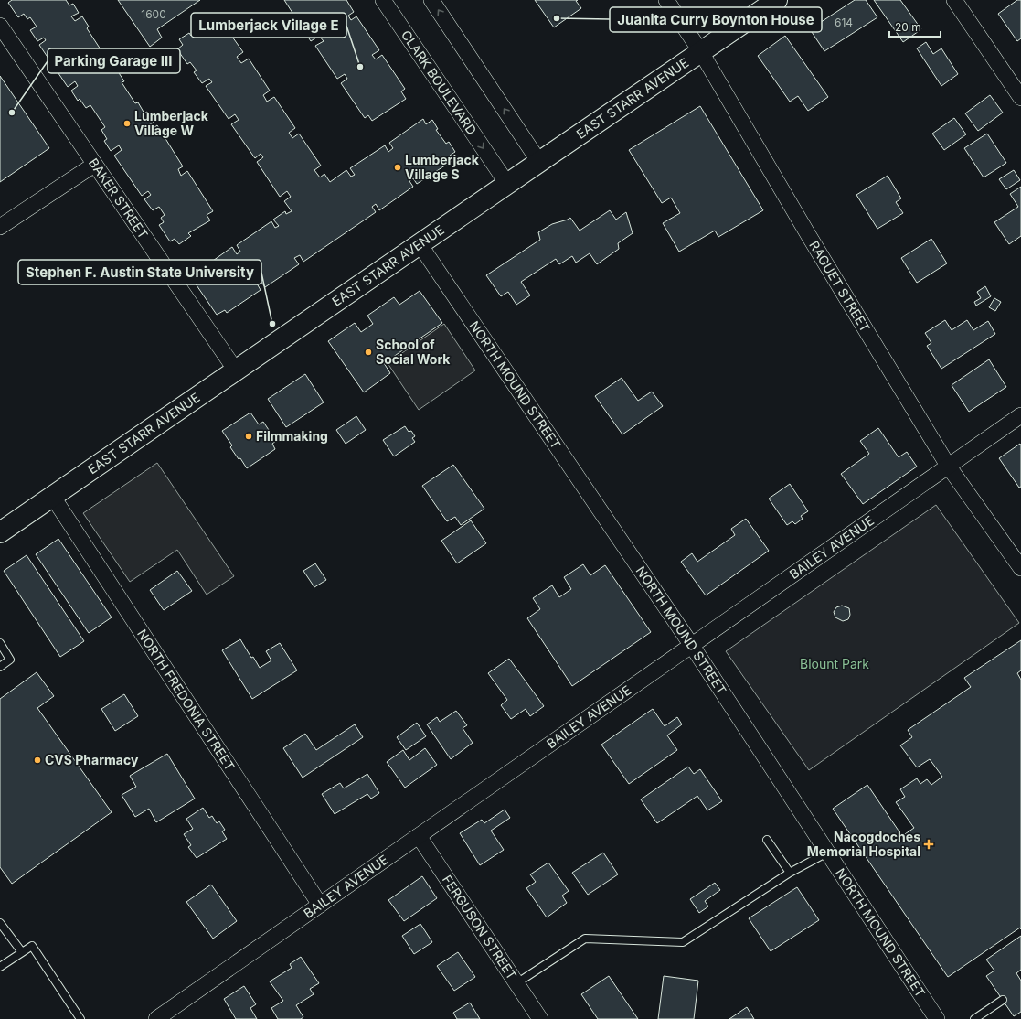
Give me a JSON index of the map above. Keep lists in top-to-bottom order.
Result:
{
  "streets": {
    "main road": ["EAST STARR AVENUE"],
    "street": [
      "CLARK BOULEVARD",
      "BAKER STREET",
      "RAGUET STREET",
      "NORTH MOUND STREET",
      "BAILEY AVENUE",
      "NORTH FREDONIA STREET",
      "FERGUSON STREET"
    ]
  },
  "crossings": [
    ["CLARK BOULEVARD", "EAST STARR AVENUE"],
    ["EAST STARR AVENUE", "BAKER STREET"],
    ["EAST STARR AVENUE", "RAGUET STREET"],
    ["EAST STARR AVENUE", "NORTH MOUND STREET"],
    ["EAST STARR AVENUE", "NORTH FREDONIA STREET"],
    ["RAGUET STREET", "BAILEY AVENUE"],
    ["NORTH MOUND STREET", "BAILEY AVENUE"],
    ["BAILEY AVENUE", "NORTH FREDONIA STREET"],
    ["BAILEY AVENUE", "FERGUSON STREET"]
  ],
  "parks": ["Blount Park"],
  "places": {
    "other": [
      "Juanita Curry Boynton House",
      "Lumberjack Village E",
      "Parking Garage III",
      "Lumberjack Village W",
      "Lumberjack Village S",
      "Stephen F. Austin State University",
      "School of Social Work",
      "Filmmaking",
      "CVS Pharmacy"
    ],
    "health": ["Nacogdoches Memorial Hospital"]
  },
  "house_numbers": ["1600", "614"],
  "scale_bar": "20 m"
}
